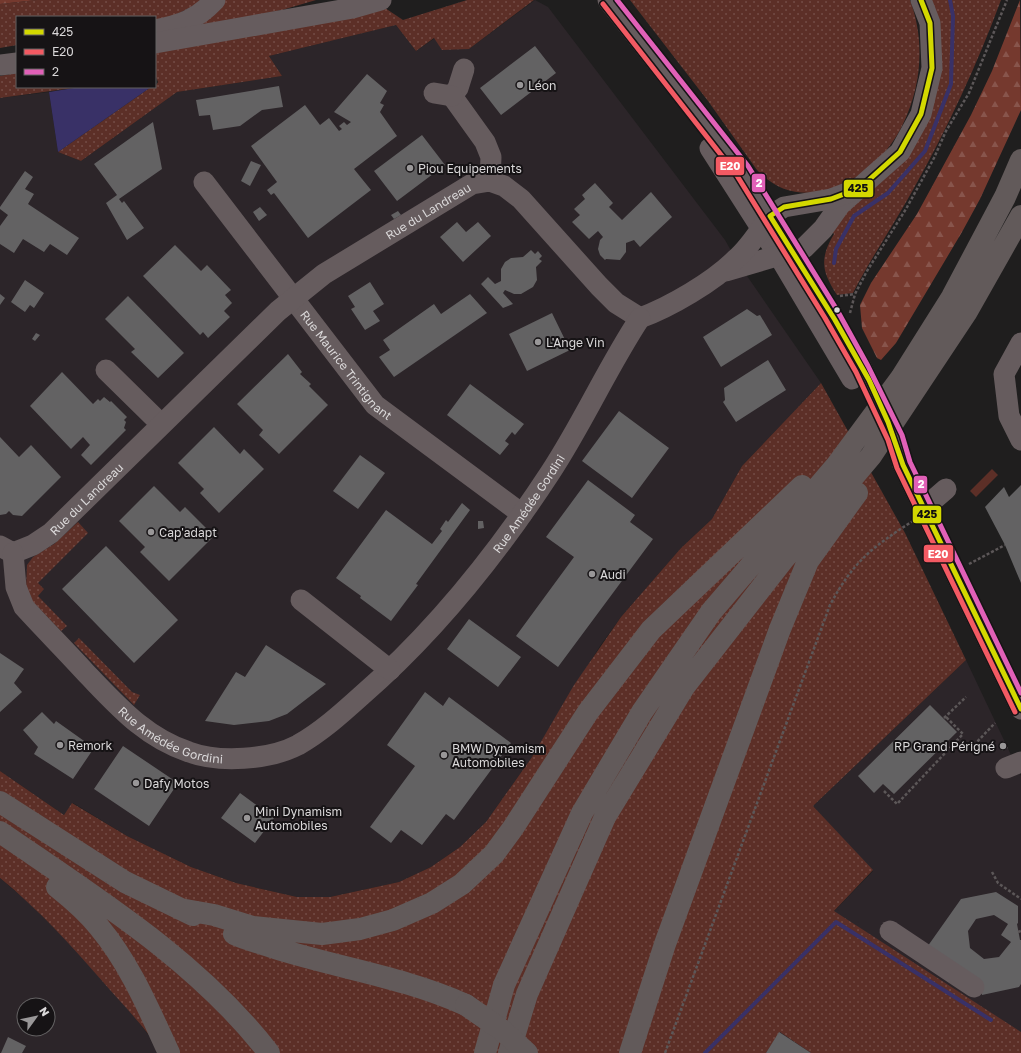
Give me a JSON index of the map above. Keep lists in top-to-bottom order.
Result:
{
  "streets": {
    "street": ["Rue du Landreau", "Rue Maurice Trintignant", "Rue Amédée Gordini"]
  },
  "crossings": [
    ["Rue du Landreau", "Rue Maurice Trintignant"],
    ["Rue du Landreau", "Rue Amédée Gordini"],
    ["Rue Maurice Trintignant", "Rue Amédée Gordini"]
  ],
  "places": [
    "Léon",
    "Piou Equipements",
    "L'Ange Vin",
    "Cap'adapt",
    "Audi",
    "Remork",
    "RP Grand Périgné",
    "BMW Dynamism Automobiles",
    "Dafy Motos",
    "Mini Dynamism Automobiles"
  ],
  "lines": ["transit line 425", "transit line 2", "transit line E20"],
  "legend": ["425", "E20", "2"],
  "north": "top right"
}
